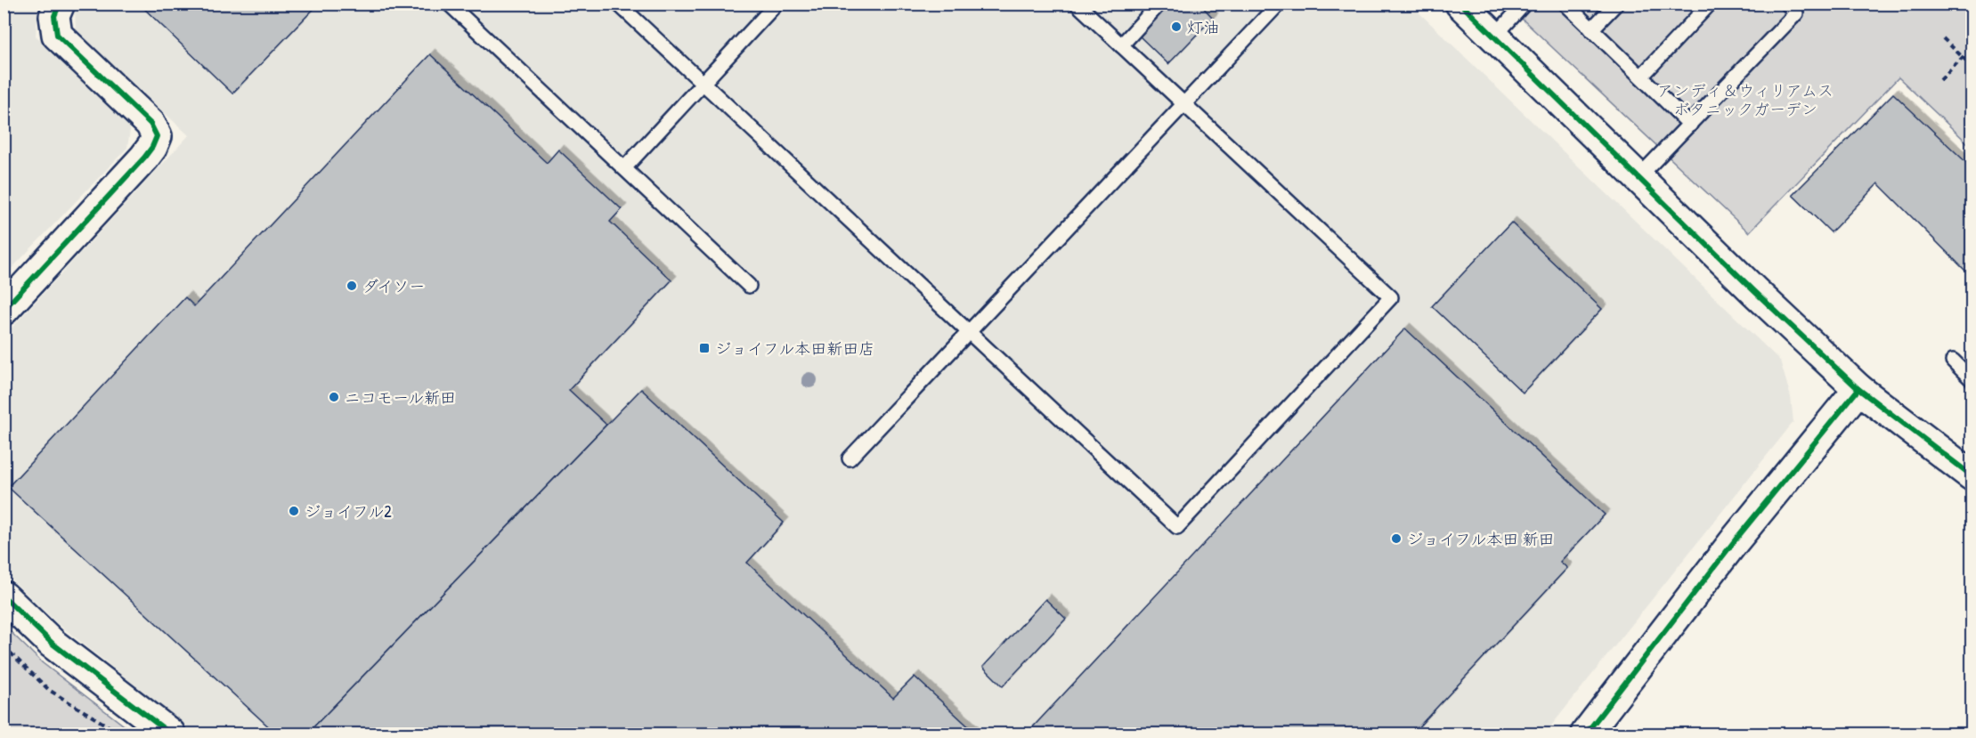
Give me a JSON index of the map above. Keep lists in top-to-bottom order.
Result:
{
  "parks": ["アンディ＆ウィリアムス ボタニックガーデン"],
  "places": {
    "other": [
      "灯油",
      "ダイソー",
      "ニコモール新田",
      "ジョイフル2",
      "ジョイフル本田 新田"
    ],
    "transit": ["ジョイフル本田新田店"]
  }
}
